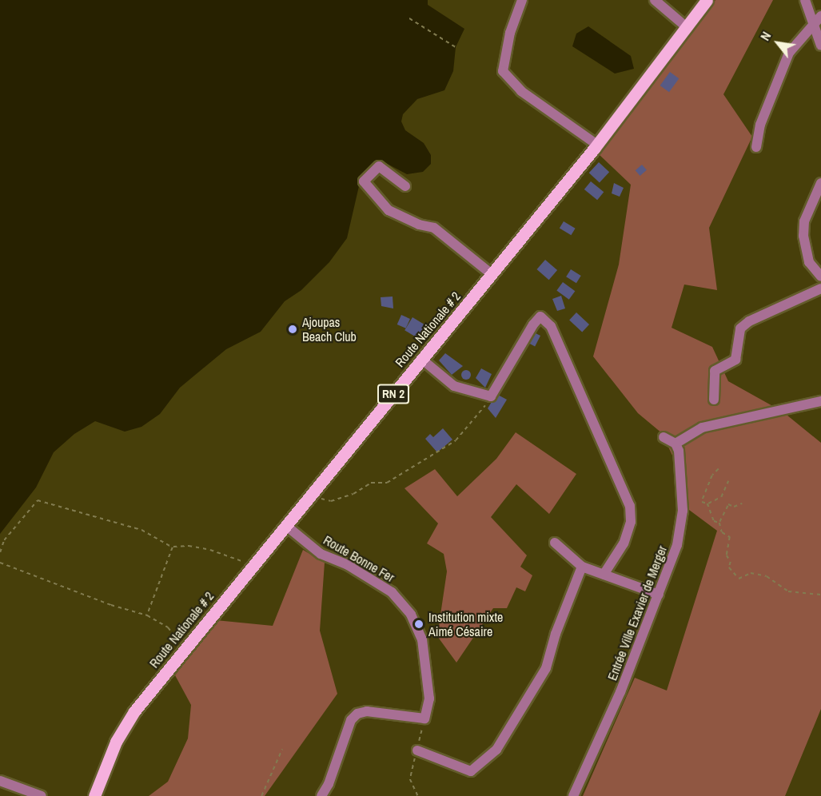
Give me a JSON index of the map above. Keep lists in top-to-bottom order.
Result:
{
  "streets": {
    "main road": ["Route Nationale # 2", "RN 2"],
    "street": ["Route Bonne Fer", "Entrée Ville Exavier de Merger"]
  },
  "crossings": [
    ["Route Nationale # 2", "Route Bonne Fer"]
  ],
  "places": ["Ajoupas Beach Club", "Institution mixte Aimé Césaire"],
  "north": "top left"
}
